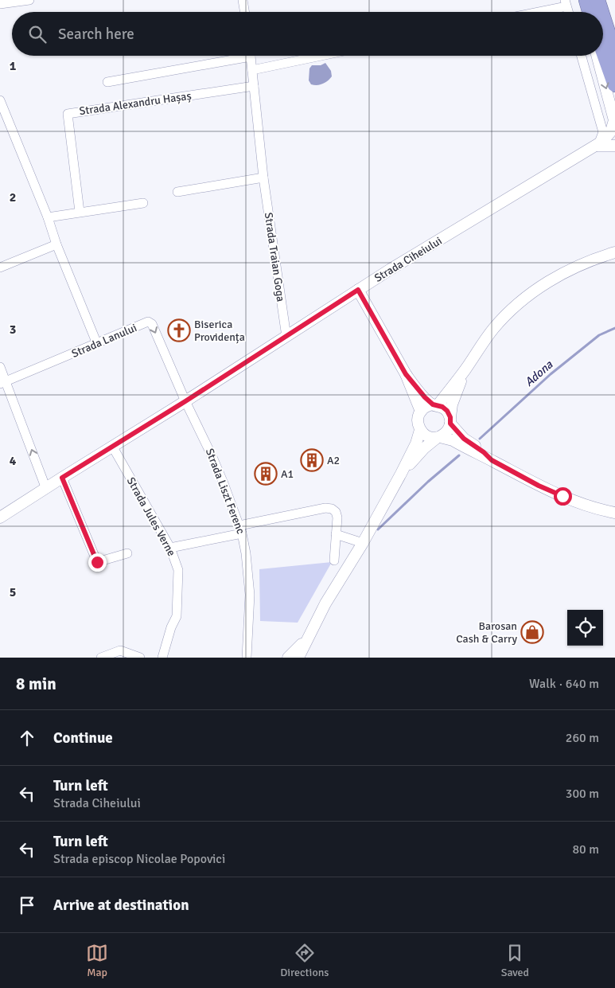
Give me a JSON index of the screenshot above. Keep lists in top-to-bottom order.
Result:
{
  "streets": {
    "street": [
      "Strada Alexandru Hașaș",
      "Strada Traian Goga",
      "Strada Ciheiului",
      "Strada Lanului",
      "Strada Liszt Ferenc",
      "Strada Jules Verne"
    ]
  },
  "crossings": [
    ["Strada Alexandru Hașaș", "Strada Traian Goga"],
    ["Strada Traian Goga", "Strada Ciheiului"],
    ["Strada Ciheiului", "Strada Lanului"],
    ["Strada Ciheiului", "Strada Liszt Ferenc"],
    ["Strada Ciheiului", "Strada Jules Verne"],
    ["Strada Lanului", "Strada Liszt Ferenc"]
  ],
  "water": ["Adona"],
  "places": {
    "church": ["Biserica Providența"],
    "building": ["A2", "A1"],
    "shop": ["Barosan Cash & Carry"]
  },
  "page": {
    "search": "Search here",
    "heading": ["8 min", "Walk · 640 m"],
    "list": [
      ["Continue", "260 m"],
      ["Turn left", "Strada Ciheiului", "300 m"],
      ["Turn left", "Strada episcop Nicolae Popovici", "80 m"],
      "Arrive at destination"
    ],
    "nav": ["Map", "Directions", "Saved"]
  },
  "grid": {
    "rows": [
      "1",
      "2",
      "3",
      "4",
      "5"
    ]
  }
}
